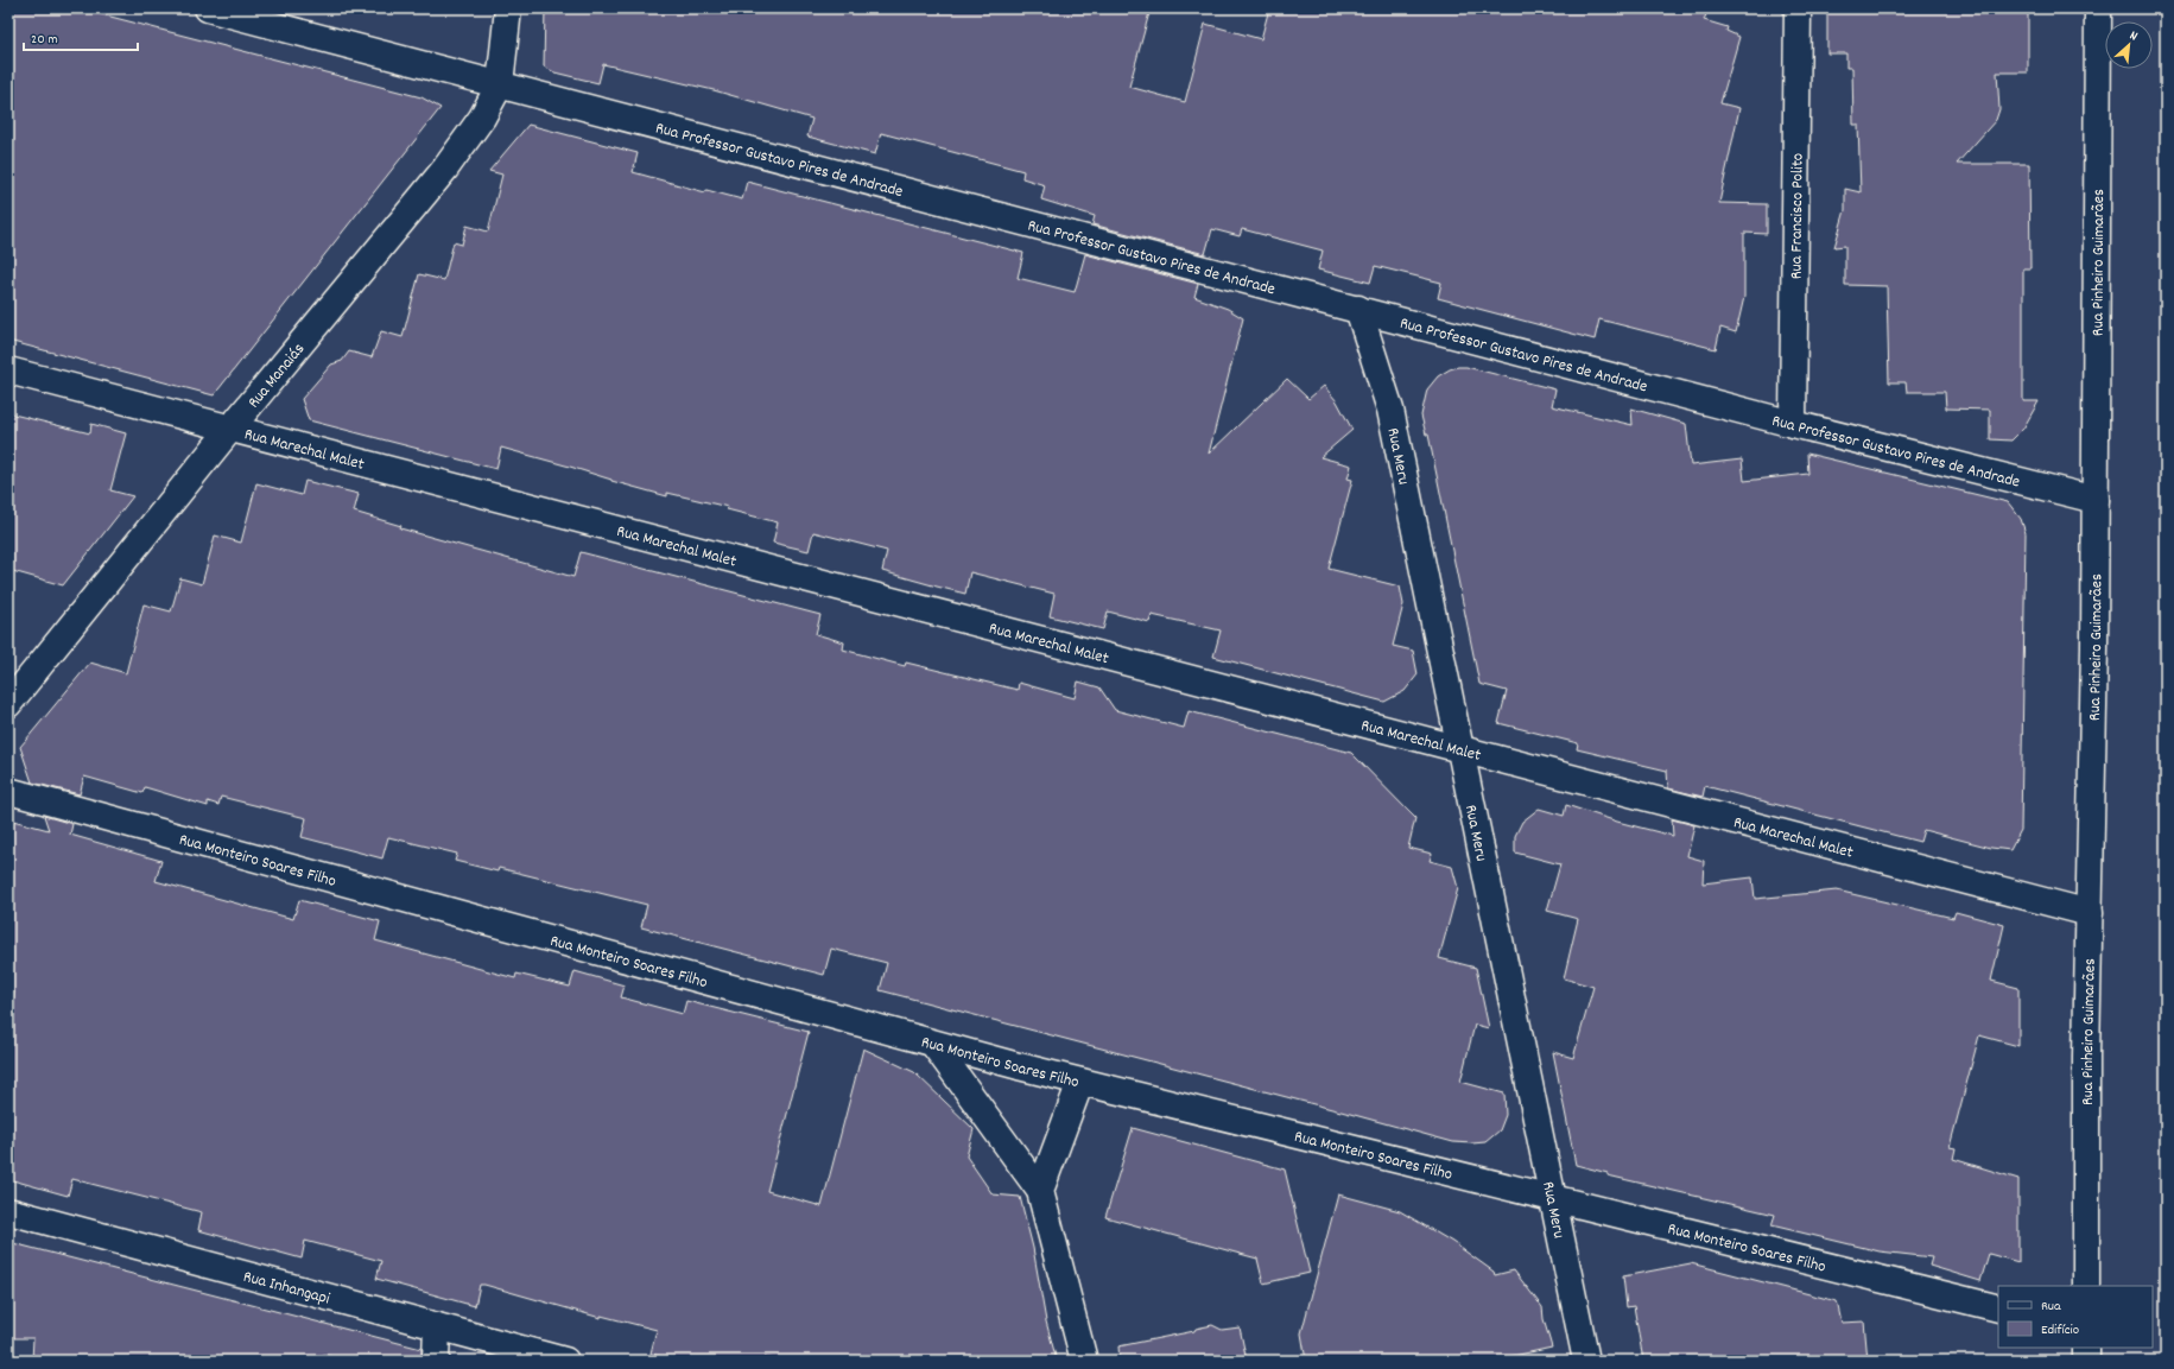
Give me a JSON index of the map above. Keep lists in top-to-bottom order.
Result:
{
  "streets": {
    "street": [
      "Rua Professor Gustavo Pires de Andrade",
      "Rua Francisco Polito",
      "Rua Pinheiro Guimarães",
      "Rua Manaiás",
      "Rua Marechal Malet",
      "Rua Meru",
      "Rua Monteiro Soares Filho",
      "Rua Inhangapi"
    ]
  },
  "crossings": [
    ["Rua Professor Gustavo Pires de Andrade", "Rua Francisco Polito"],
    ["Rua Professor Gustavo Pires de Andrade", "Rua Pinheiro Guimarães"],
    ["Rua Professor Gustavo Pires de Andrade", "Rua Manaiás"],
    ["Rua Professor Gustavo Pires de Andrade", "Rua Meru"],
    ["Rua Pinheiro Guimarães", "Rua Marechal Malet"],
    ["Rua Manaiás", "Rua Marechal Malet"],
    ["Rua Marechal Malet", "Rua Meru"],
    ["Rua Meru", "Rua Monteiro Soares Filho"]
  ],
  "legend": ["Rua", "Edifício"],
  "scale_bar": "20 m",
  "north": "top right"
}
